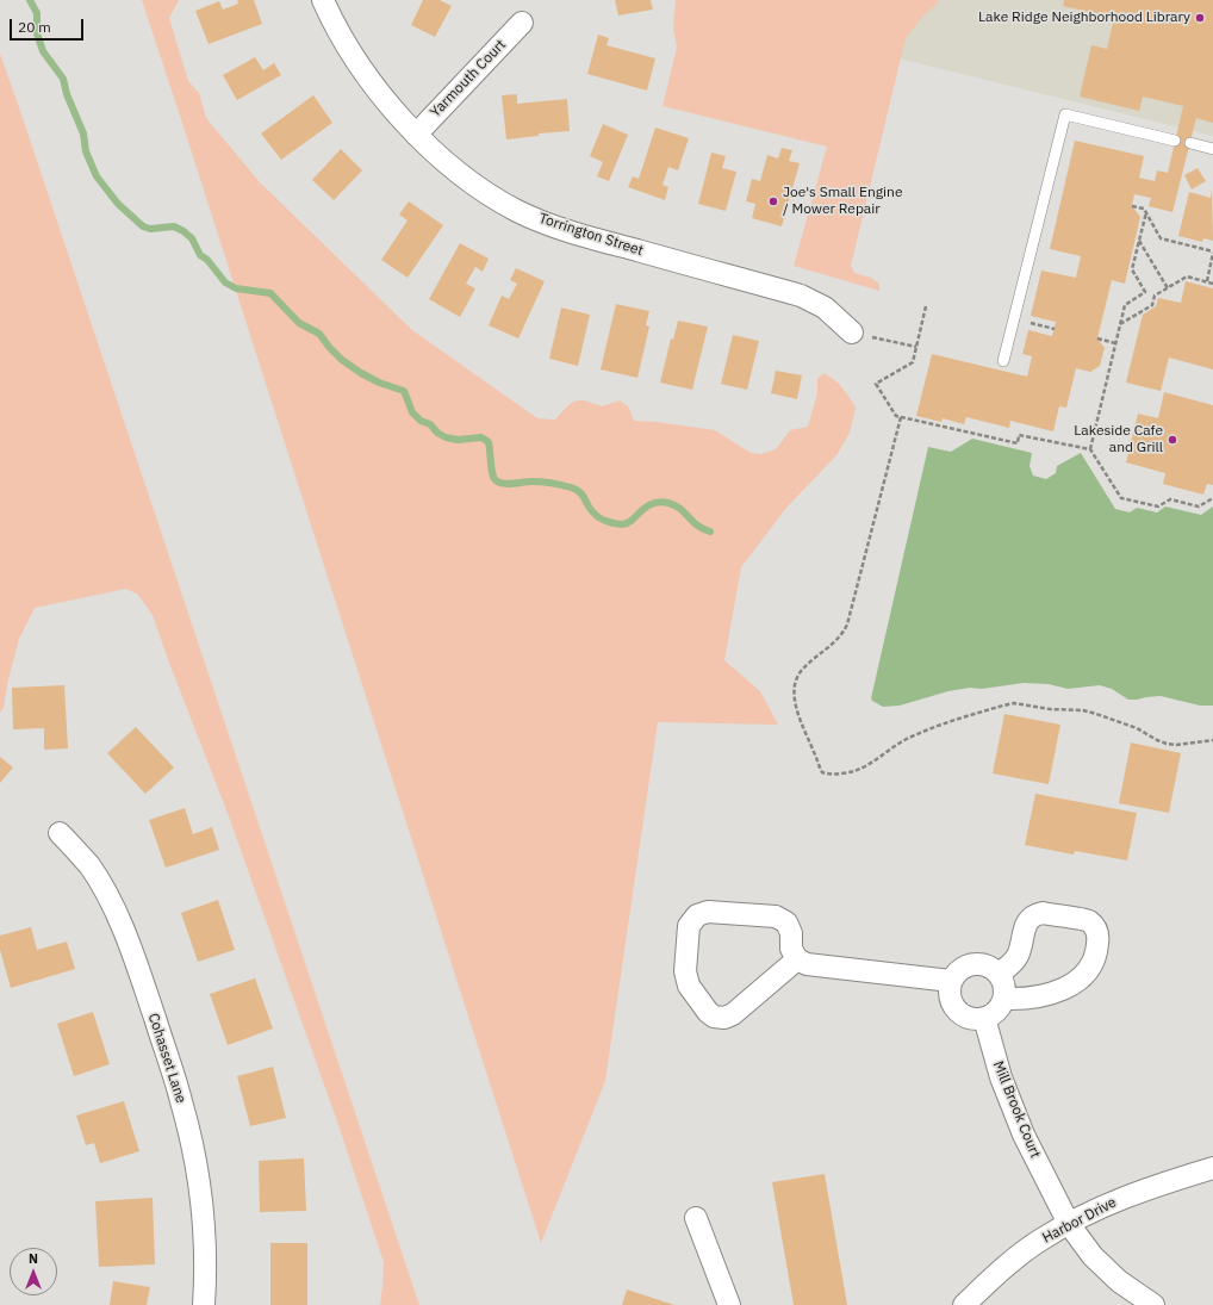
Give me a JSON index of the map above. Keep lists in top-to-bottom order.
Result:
{
  "streets": {
    "street": [
      "Yarmouth Court",
      "Torrington Street",
      "Cohasset Lane",
      "Mill Brook Court",
      "Harbor Drive"
    ]
  },
  "crossings": [
    ["Yarmouth Court", "Torrington Street"],
    ["Mill Brook Court", "Harbor Drive"]
  ],
  "places": ["Lake Ridge Neighborhood Library", "Joe's Small Engine / Mower Repair", "Lakeside Cafe and Grill"],
  "scale_bar": "20 m",
  "north": "top"
}
